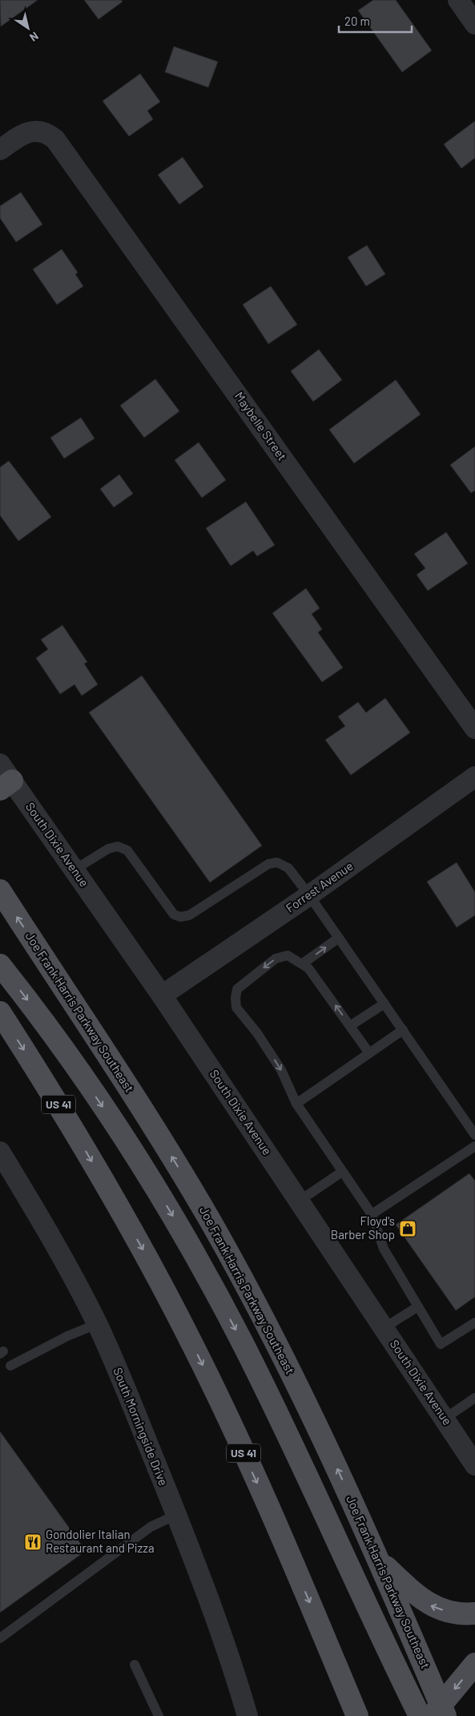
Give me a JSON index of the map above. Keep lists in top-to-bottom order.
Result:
{
  "streets": {
    "main road": ["Joe Frank Harris Parkway Southeast", "US 41"],
    "street": [
      "Maybelle Street",
      "South Dixie Avenue",
      "Forrest Avenue",
      "South Morningside Drive"
    ]
  },
  "crossings": [
    ["South Dixie Avenue", "Forrest Avenue"]
  ],
  "places": {
    "shop": ["Floyd's Barber Shop"],
    "restaurant": ["Gondolier Italian Restaurant and Pizza"]
  },
  "scale_bar": "20 m",
  "north": "bottom right"
}
